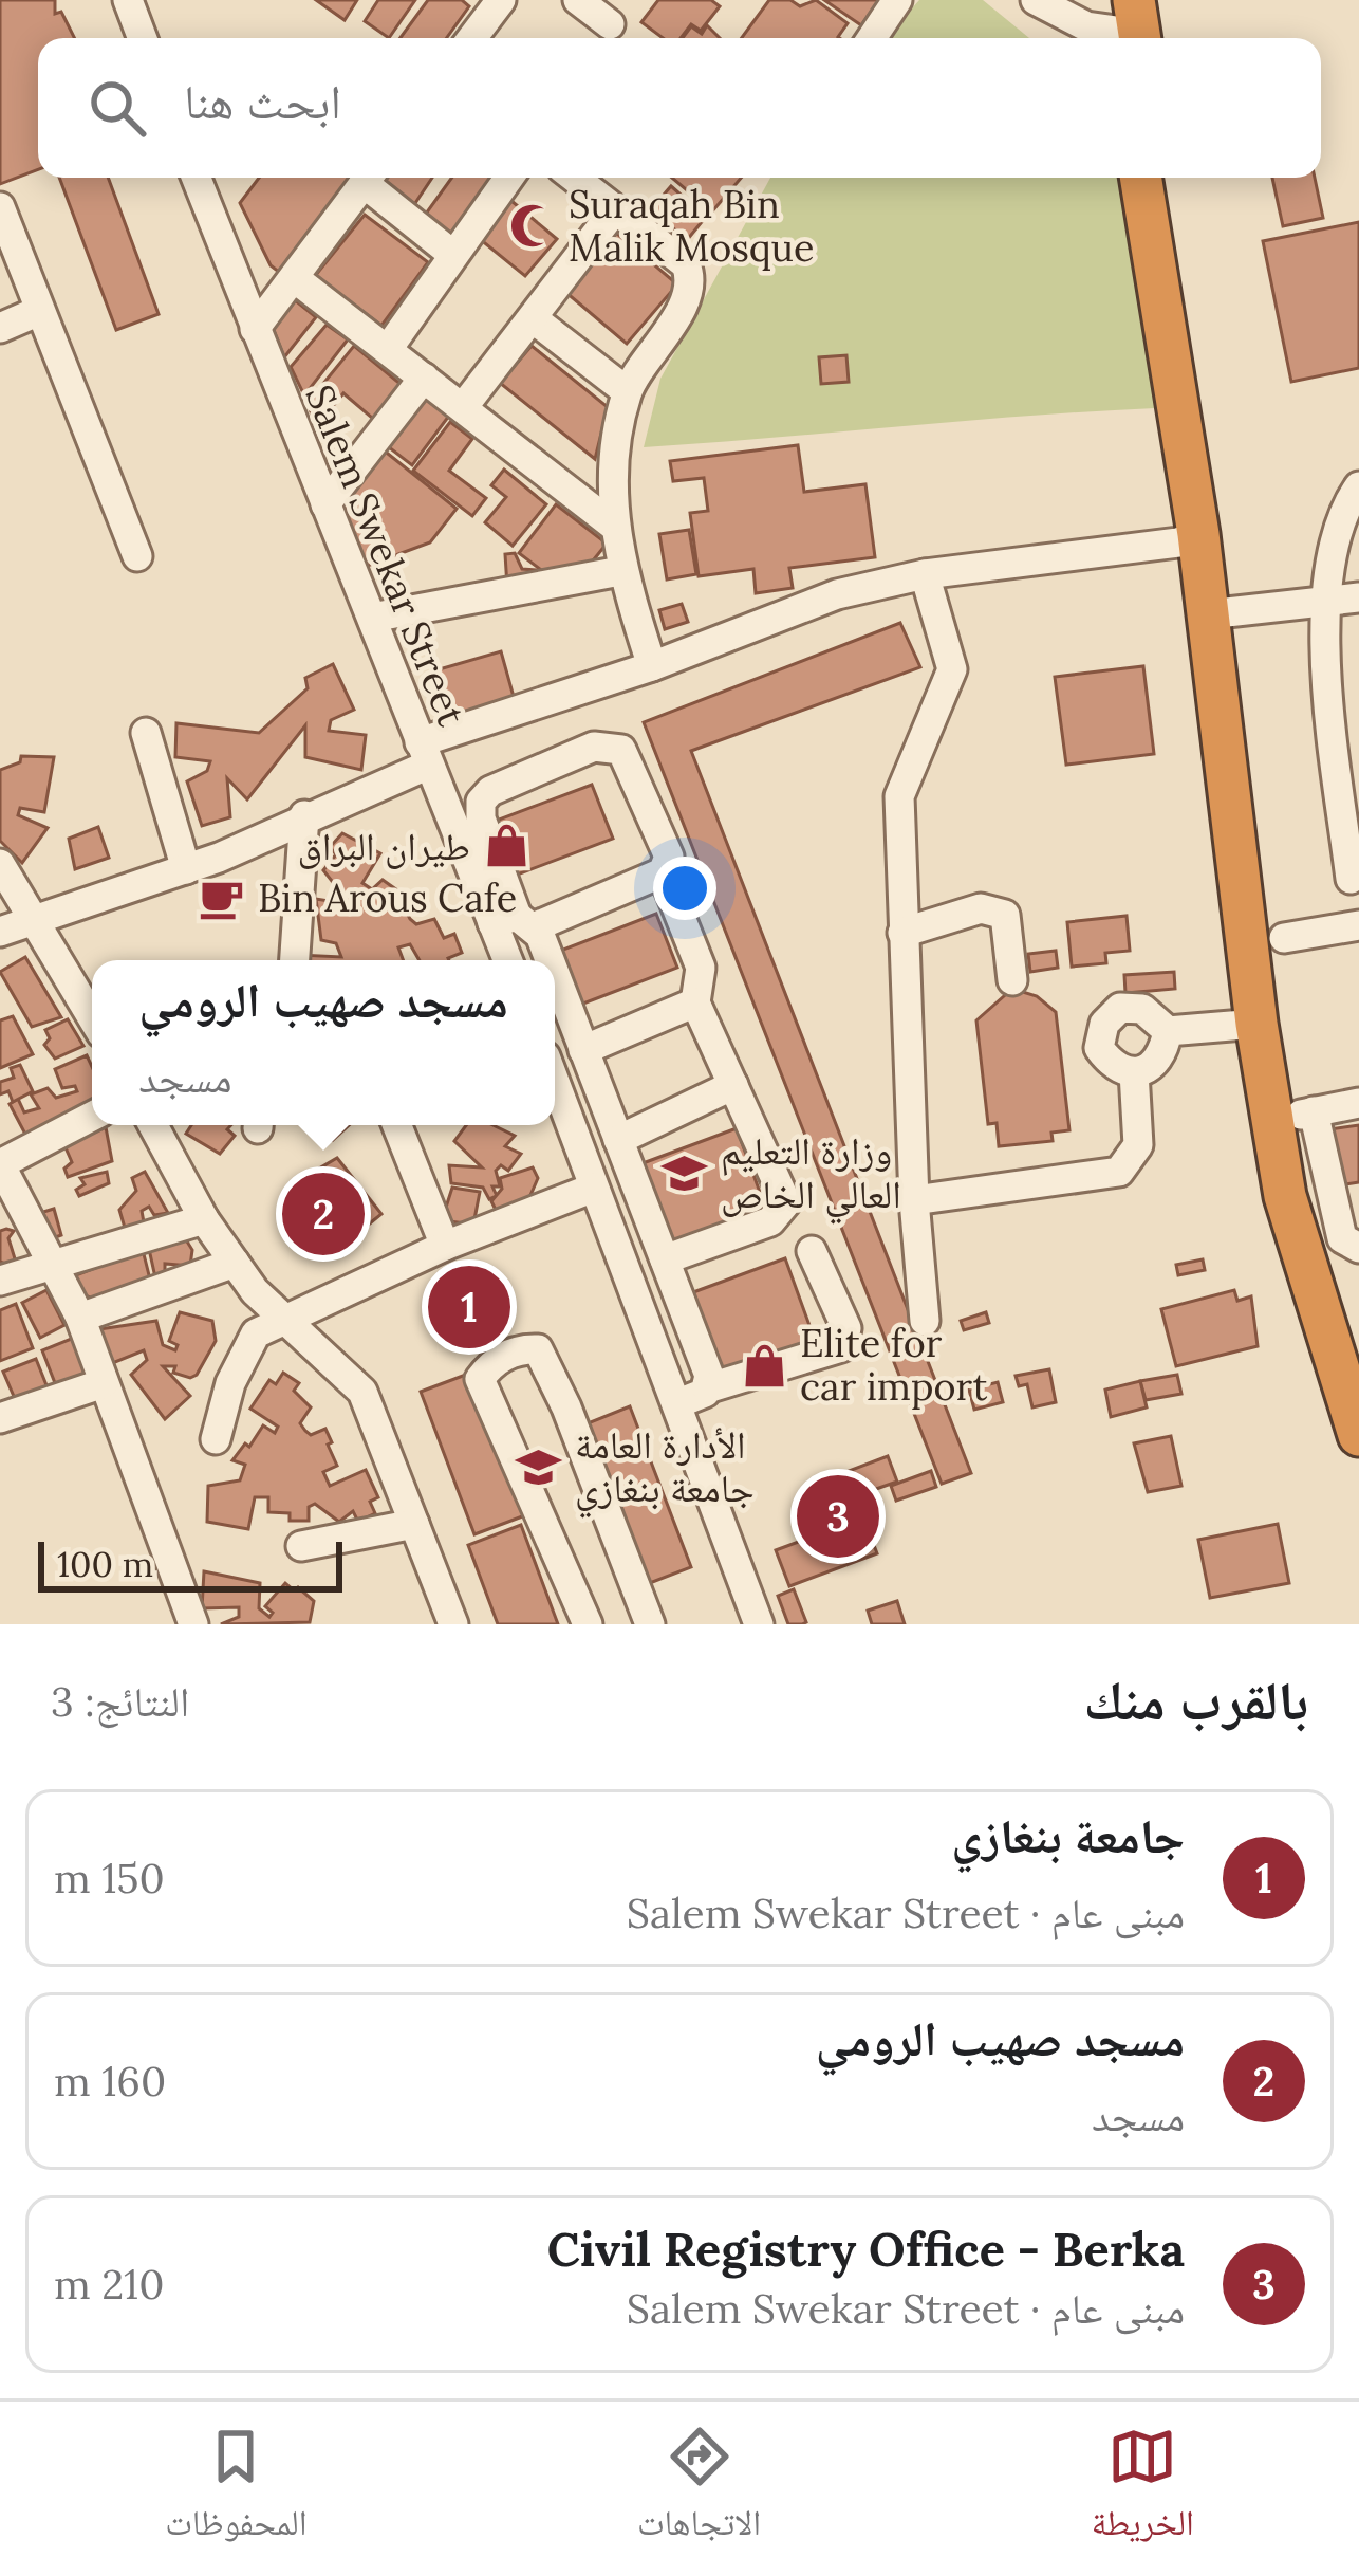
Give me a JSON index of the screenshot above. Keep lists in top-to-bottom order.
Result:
{
  "streets": {
    "street": ["Salem Swekar Street"]
  },
  "places": {
    "mosque": ["Suraqah Bin Malik Mosque"],
    "shop": ["طيران البراق", "Elite for car import"],
    "cafe": ["Bin Arous Cafe"],
    "school or university": ["وزارة التعليم العالي الخاص", "الأدارة العامة جامعة بنغازي"]
  },
  "scale_bar": "100 m",
  "page": {
    "search": "ابحث هنا",
    "popup": ["مسجد صهيب الرومي", "مسجد"],
    "pins": ["2", "1", "3"],
    "scale": "100 m",
    "heading": ["بالقرب منك", "النتائج: 3"],
    "list": [
      {
        "mark": "1",
        "name": "جامعة بنغازي",
        "note": "مبنى عام · Salem Swekar Street",
        "value": "150 m"
      },
      {
        "mark": "2",
        "name": "مسجد صهيب الرومي",
        "note": "مسجد",
        "value": "160 m"
      },
      {
        "mark": "3",
        "name": "Civil Registry Office - Berka",
        "note": "مبنى عام · Salem Swekar Street",
        "value": "210 m"
      }
    ],
    "nav": ["الخريطة", "الاتجاهات", "المحفوظات"]
  }
}
